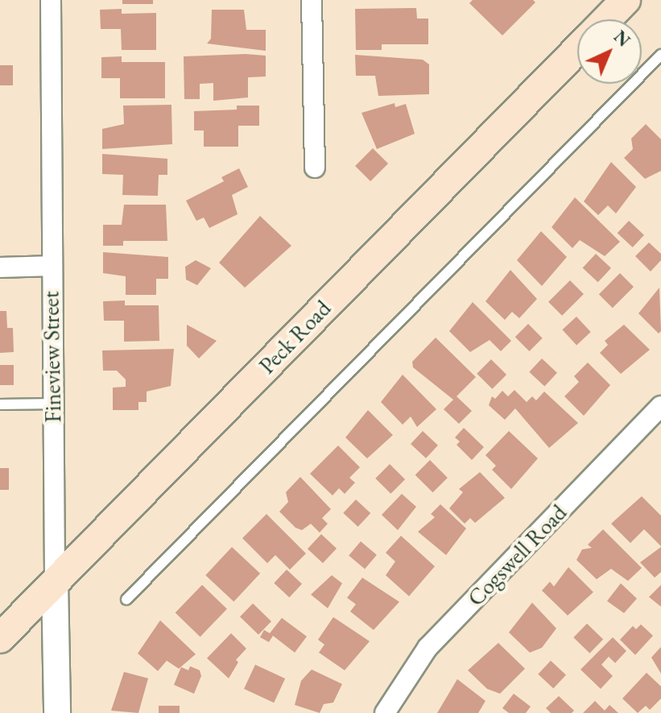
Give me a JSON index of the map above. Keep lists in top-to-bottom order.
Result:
{
  "streets": {
    "main road": ["Peck Road"],
    "street": ["Fineview Street", "Cogswell Road"]
  },
  "crossings": [
    ["Peck Road", "Fineview Street"]
  ],
  "north": "top right"
}
